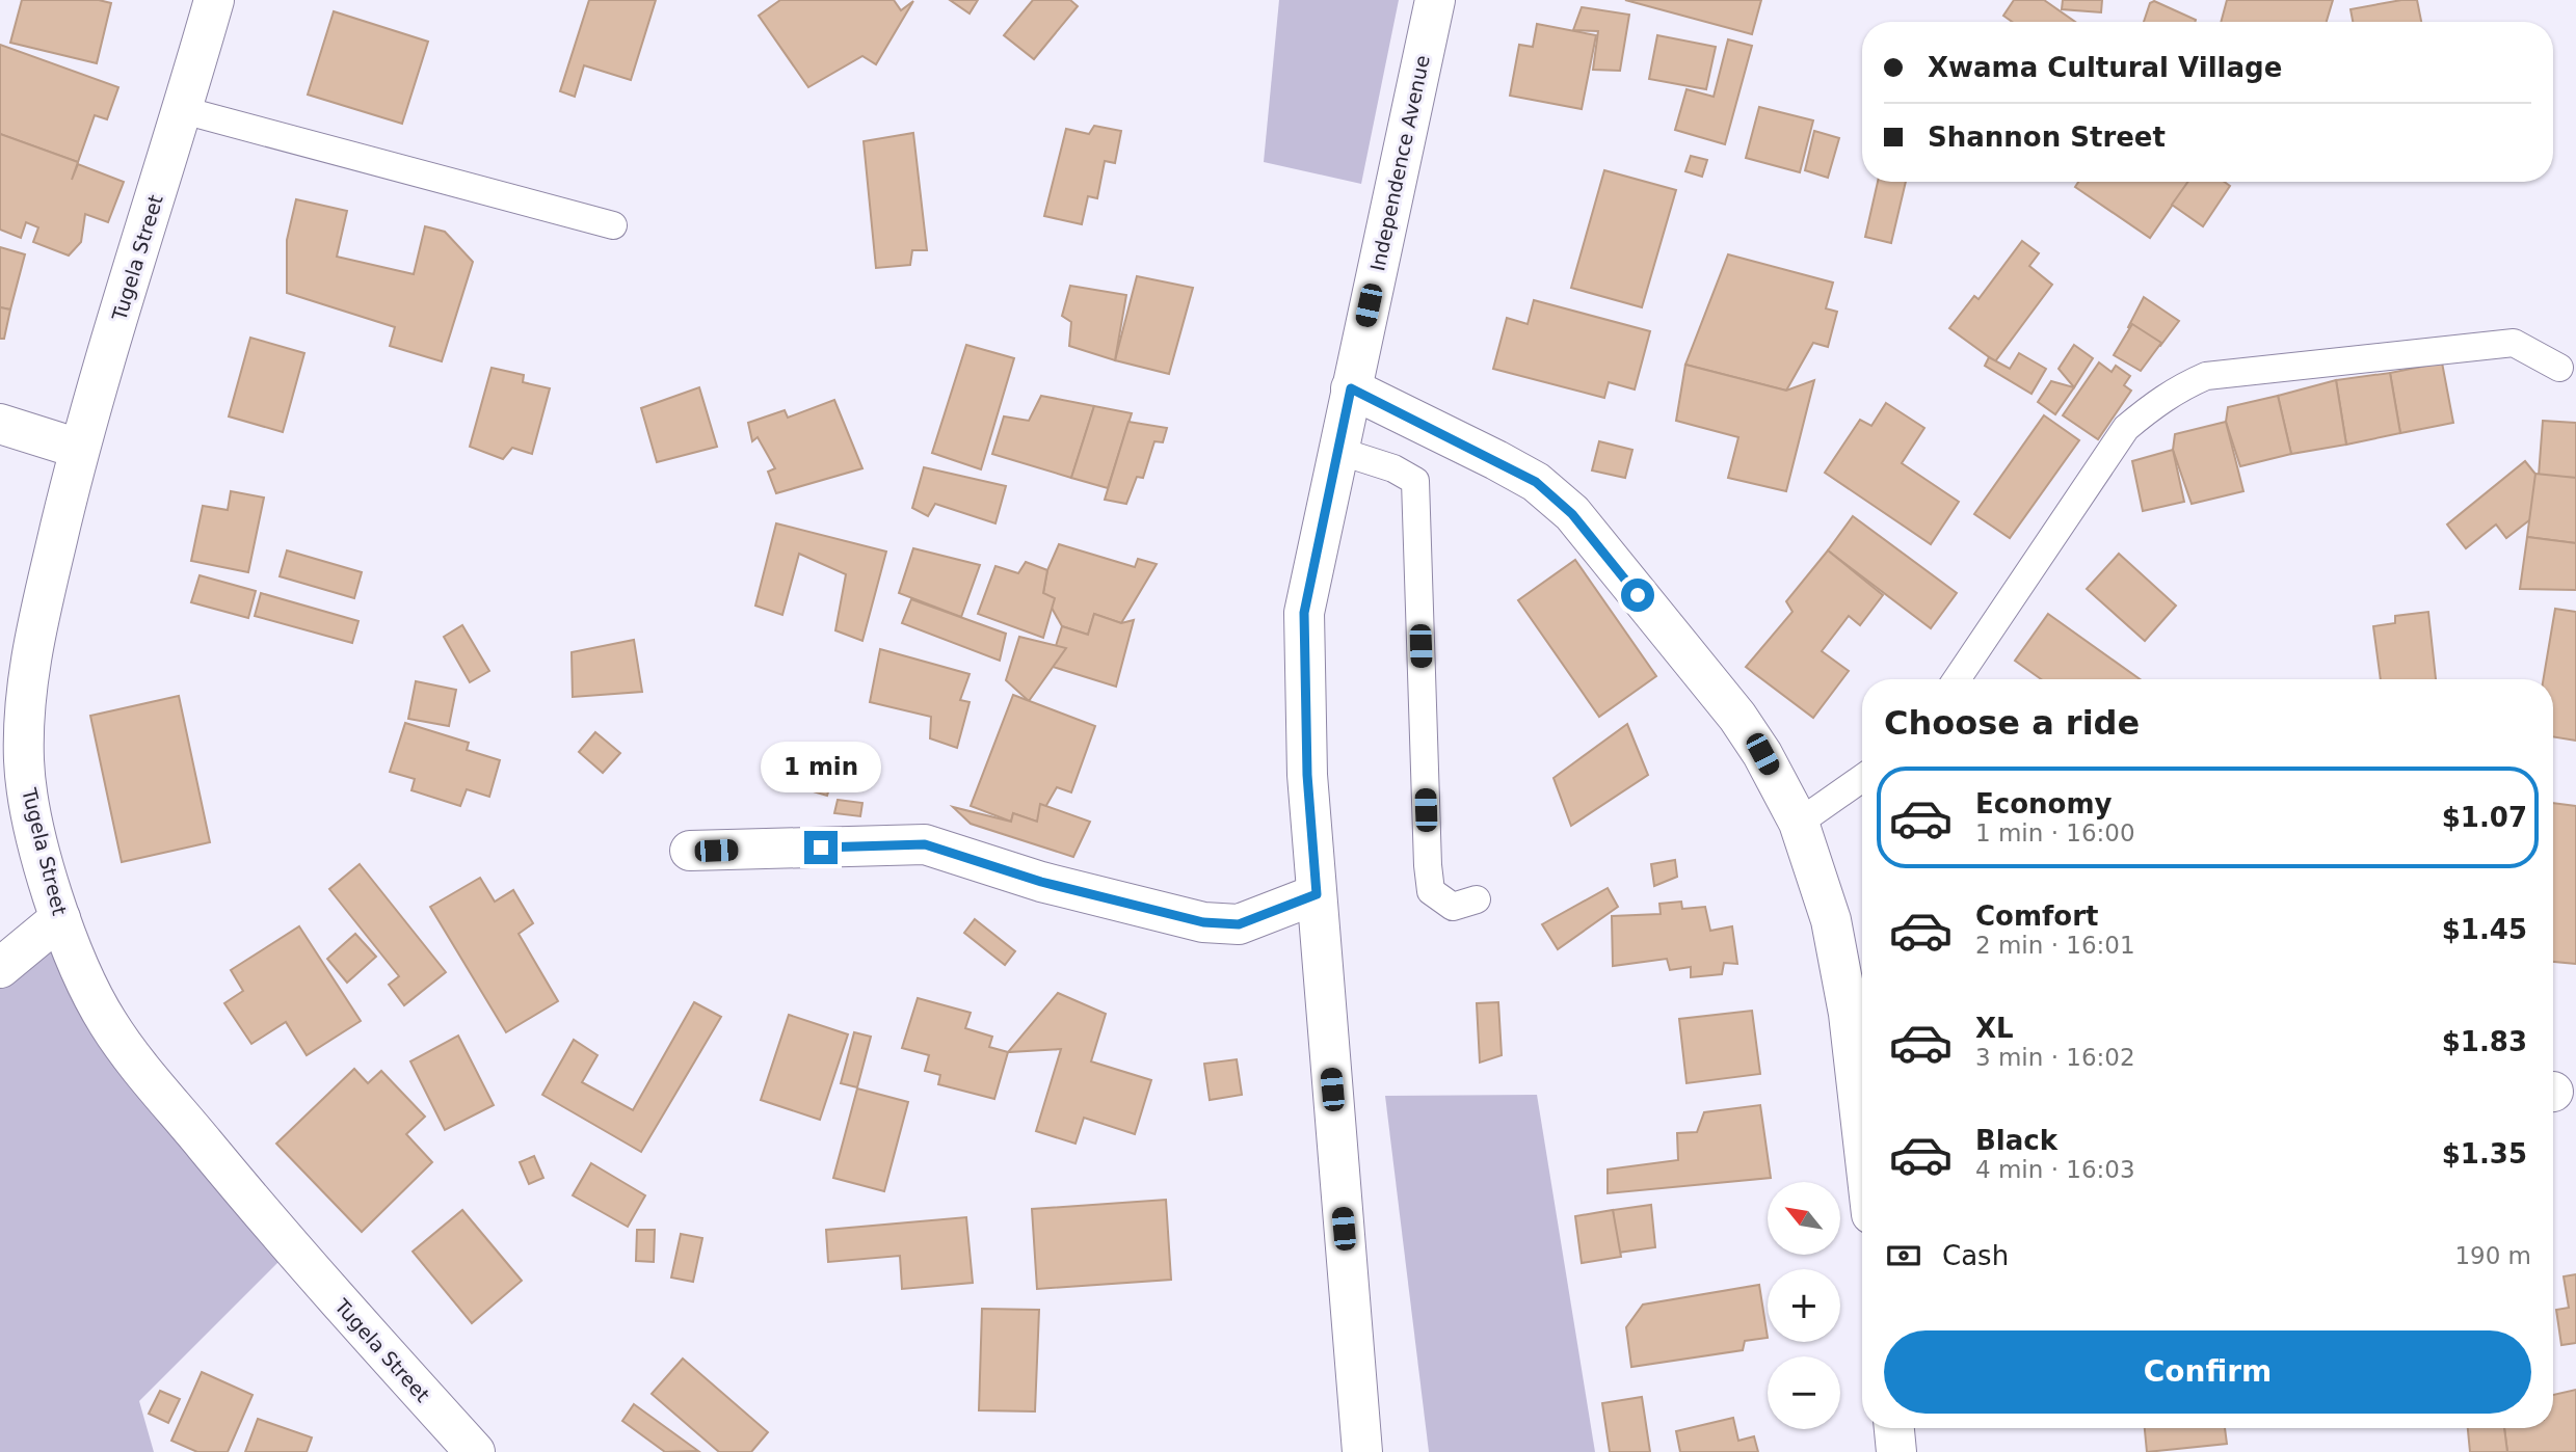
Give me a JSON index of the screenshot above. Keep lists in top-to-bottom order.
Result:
{
  "streets": {
    "street": ["Independence Avenue", "Tugela Street"]
  },
  "north": "top left",
  "page": {
    "banner": ["Xwama Cultural Village", "Shannon Street"],
    "heading": "Choose a ride",
    "bubble": "1 min",
    "list": [
      {
        "name": "Economy",
        "note": "1 min · 16:00",
        "value": "$1.07"
      },
      {
        "name": "Comfort",
        "note": "2 min · 16:01",
        "value": "$1.45"
      },
      {
        "name": "XL",
        "note": "3 min · 16:02",
        "value": "$1.83"
      },
      {
        "name": "Black",
        "note": "4 min · 16:03",
        "value": "$1.35"
      }
    ],
    "map_buttons": ["+", "−"],
    "pay": ["Cash", "190 m"],
    "buttons": "Confirm"
  }
}
